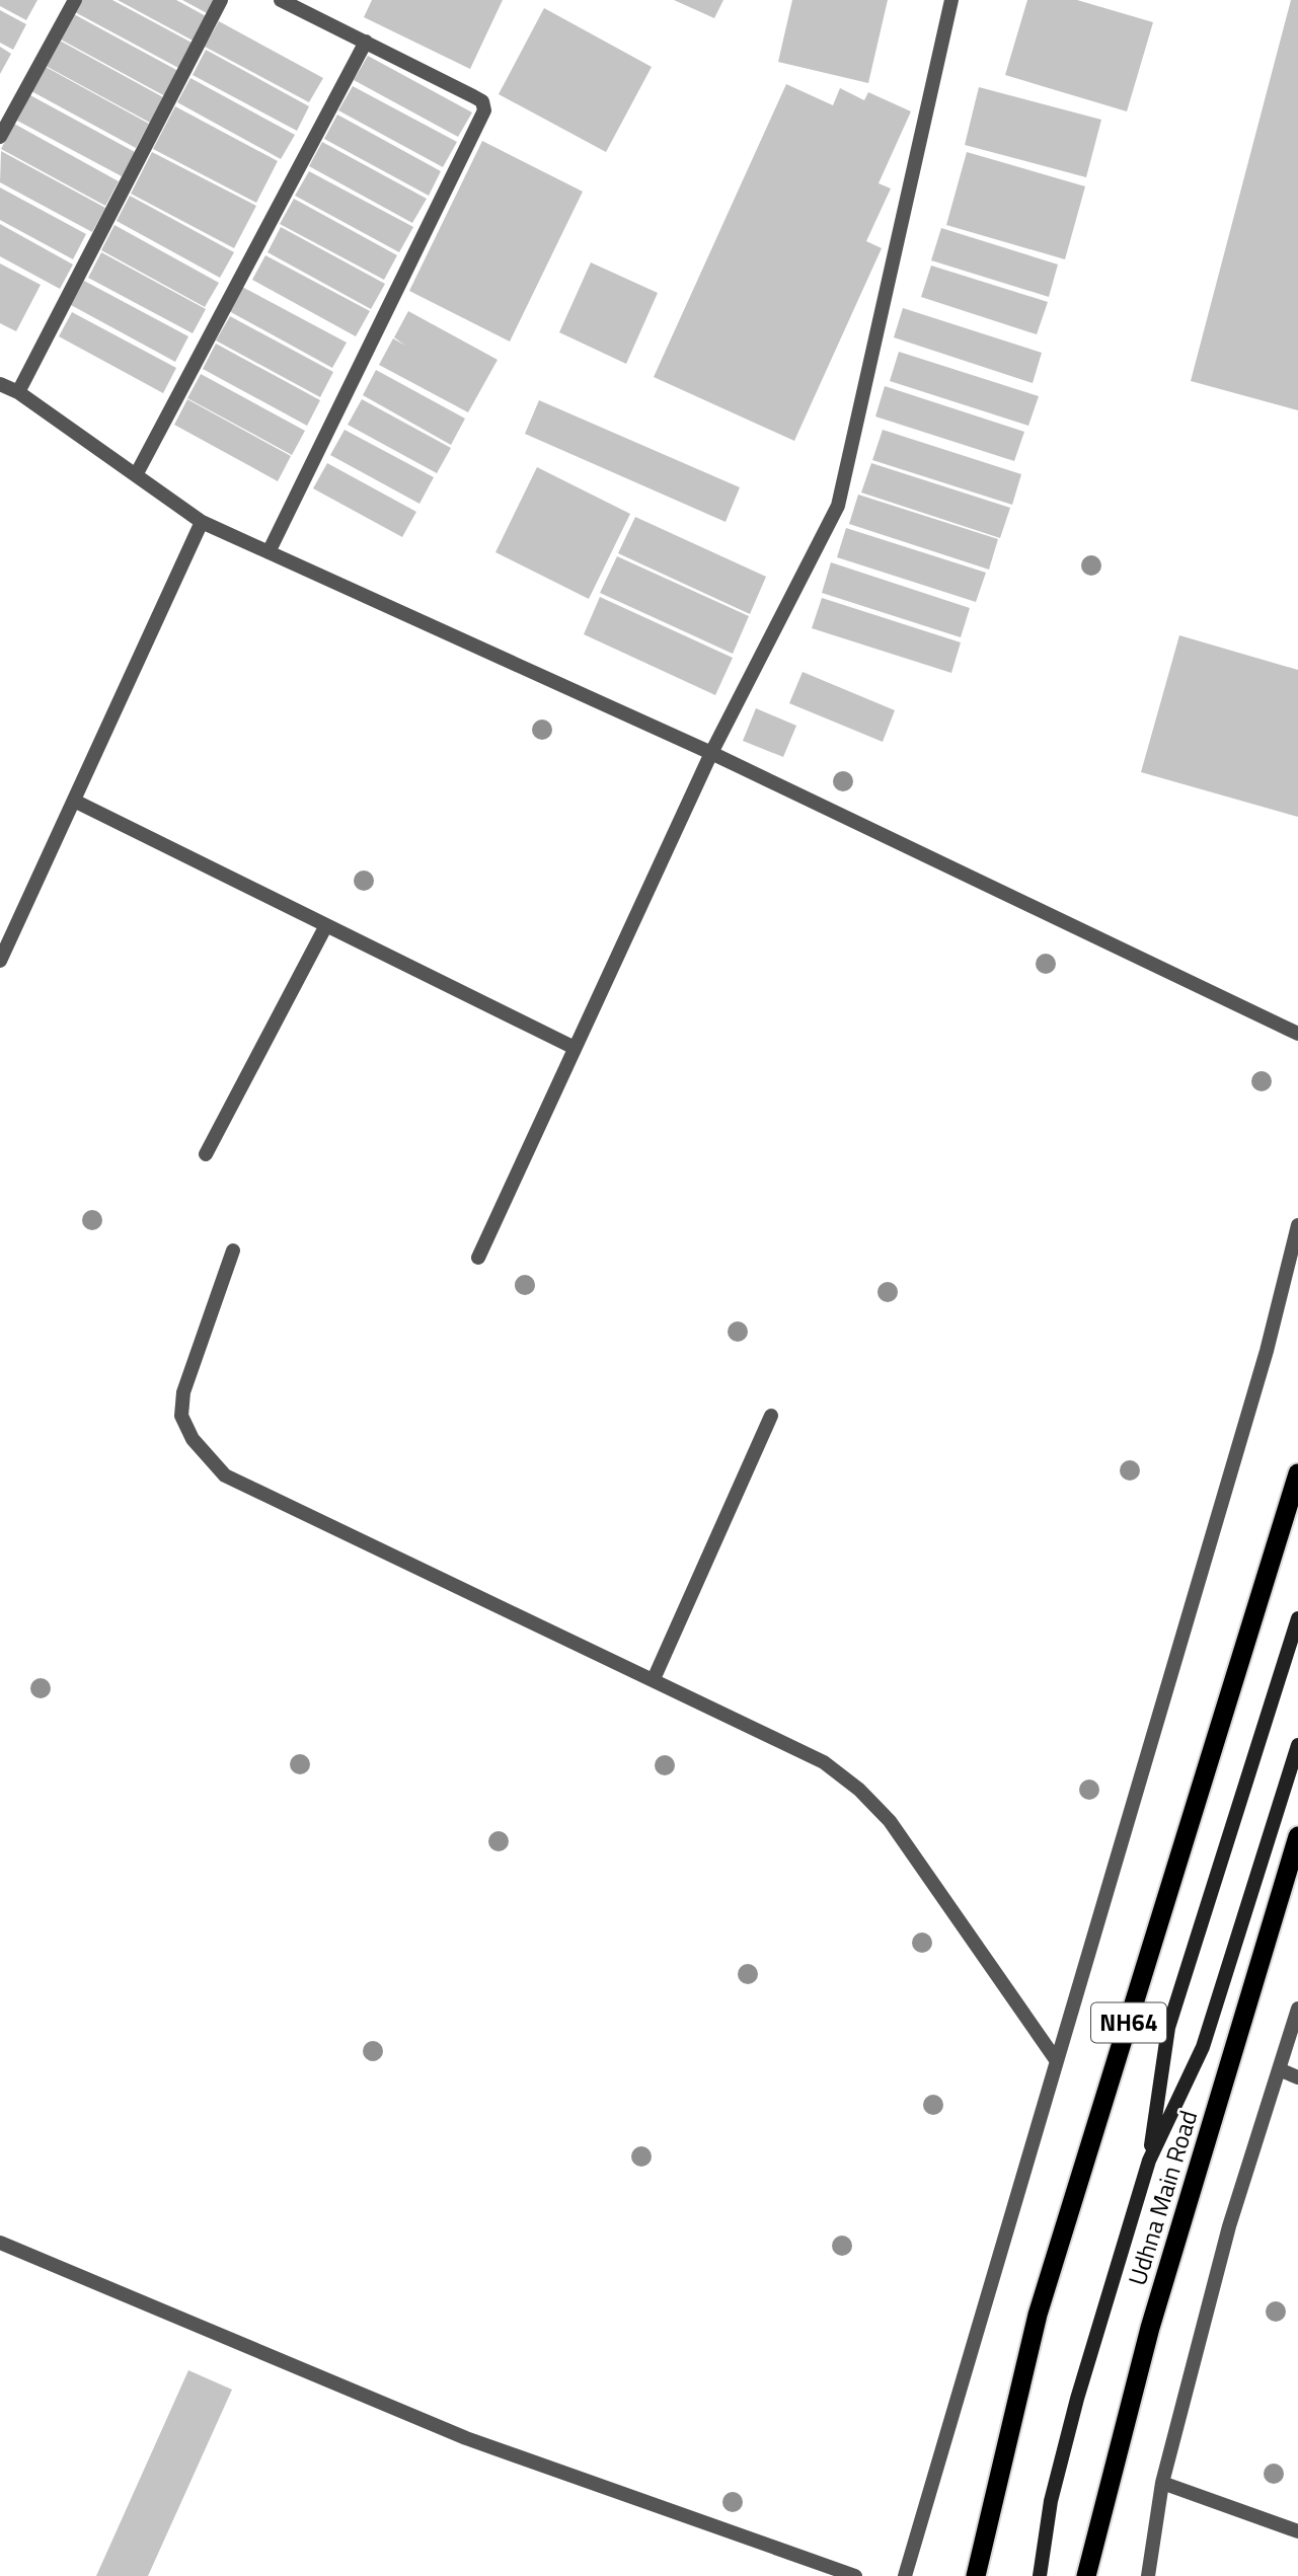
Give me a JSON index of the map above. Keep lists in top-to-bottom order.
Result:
{
  "streets": {
    "highway": ["NH64", "Udhna Main Road"]
  }
}
